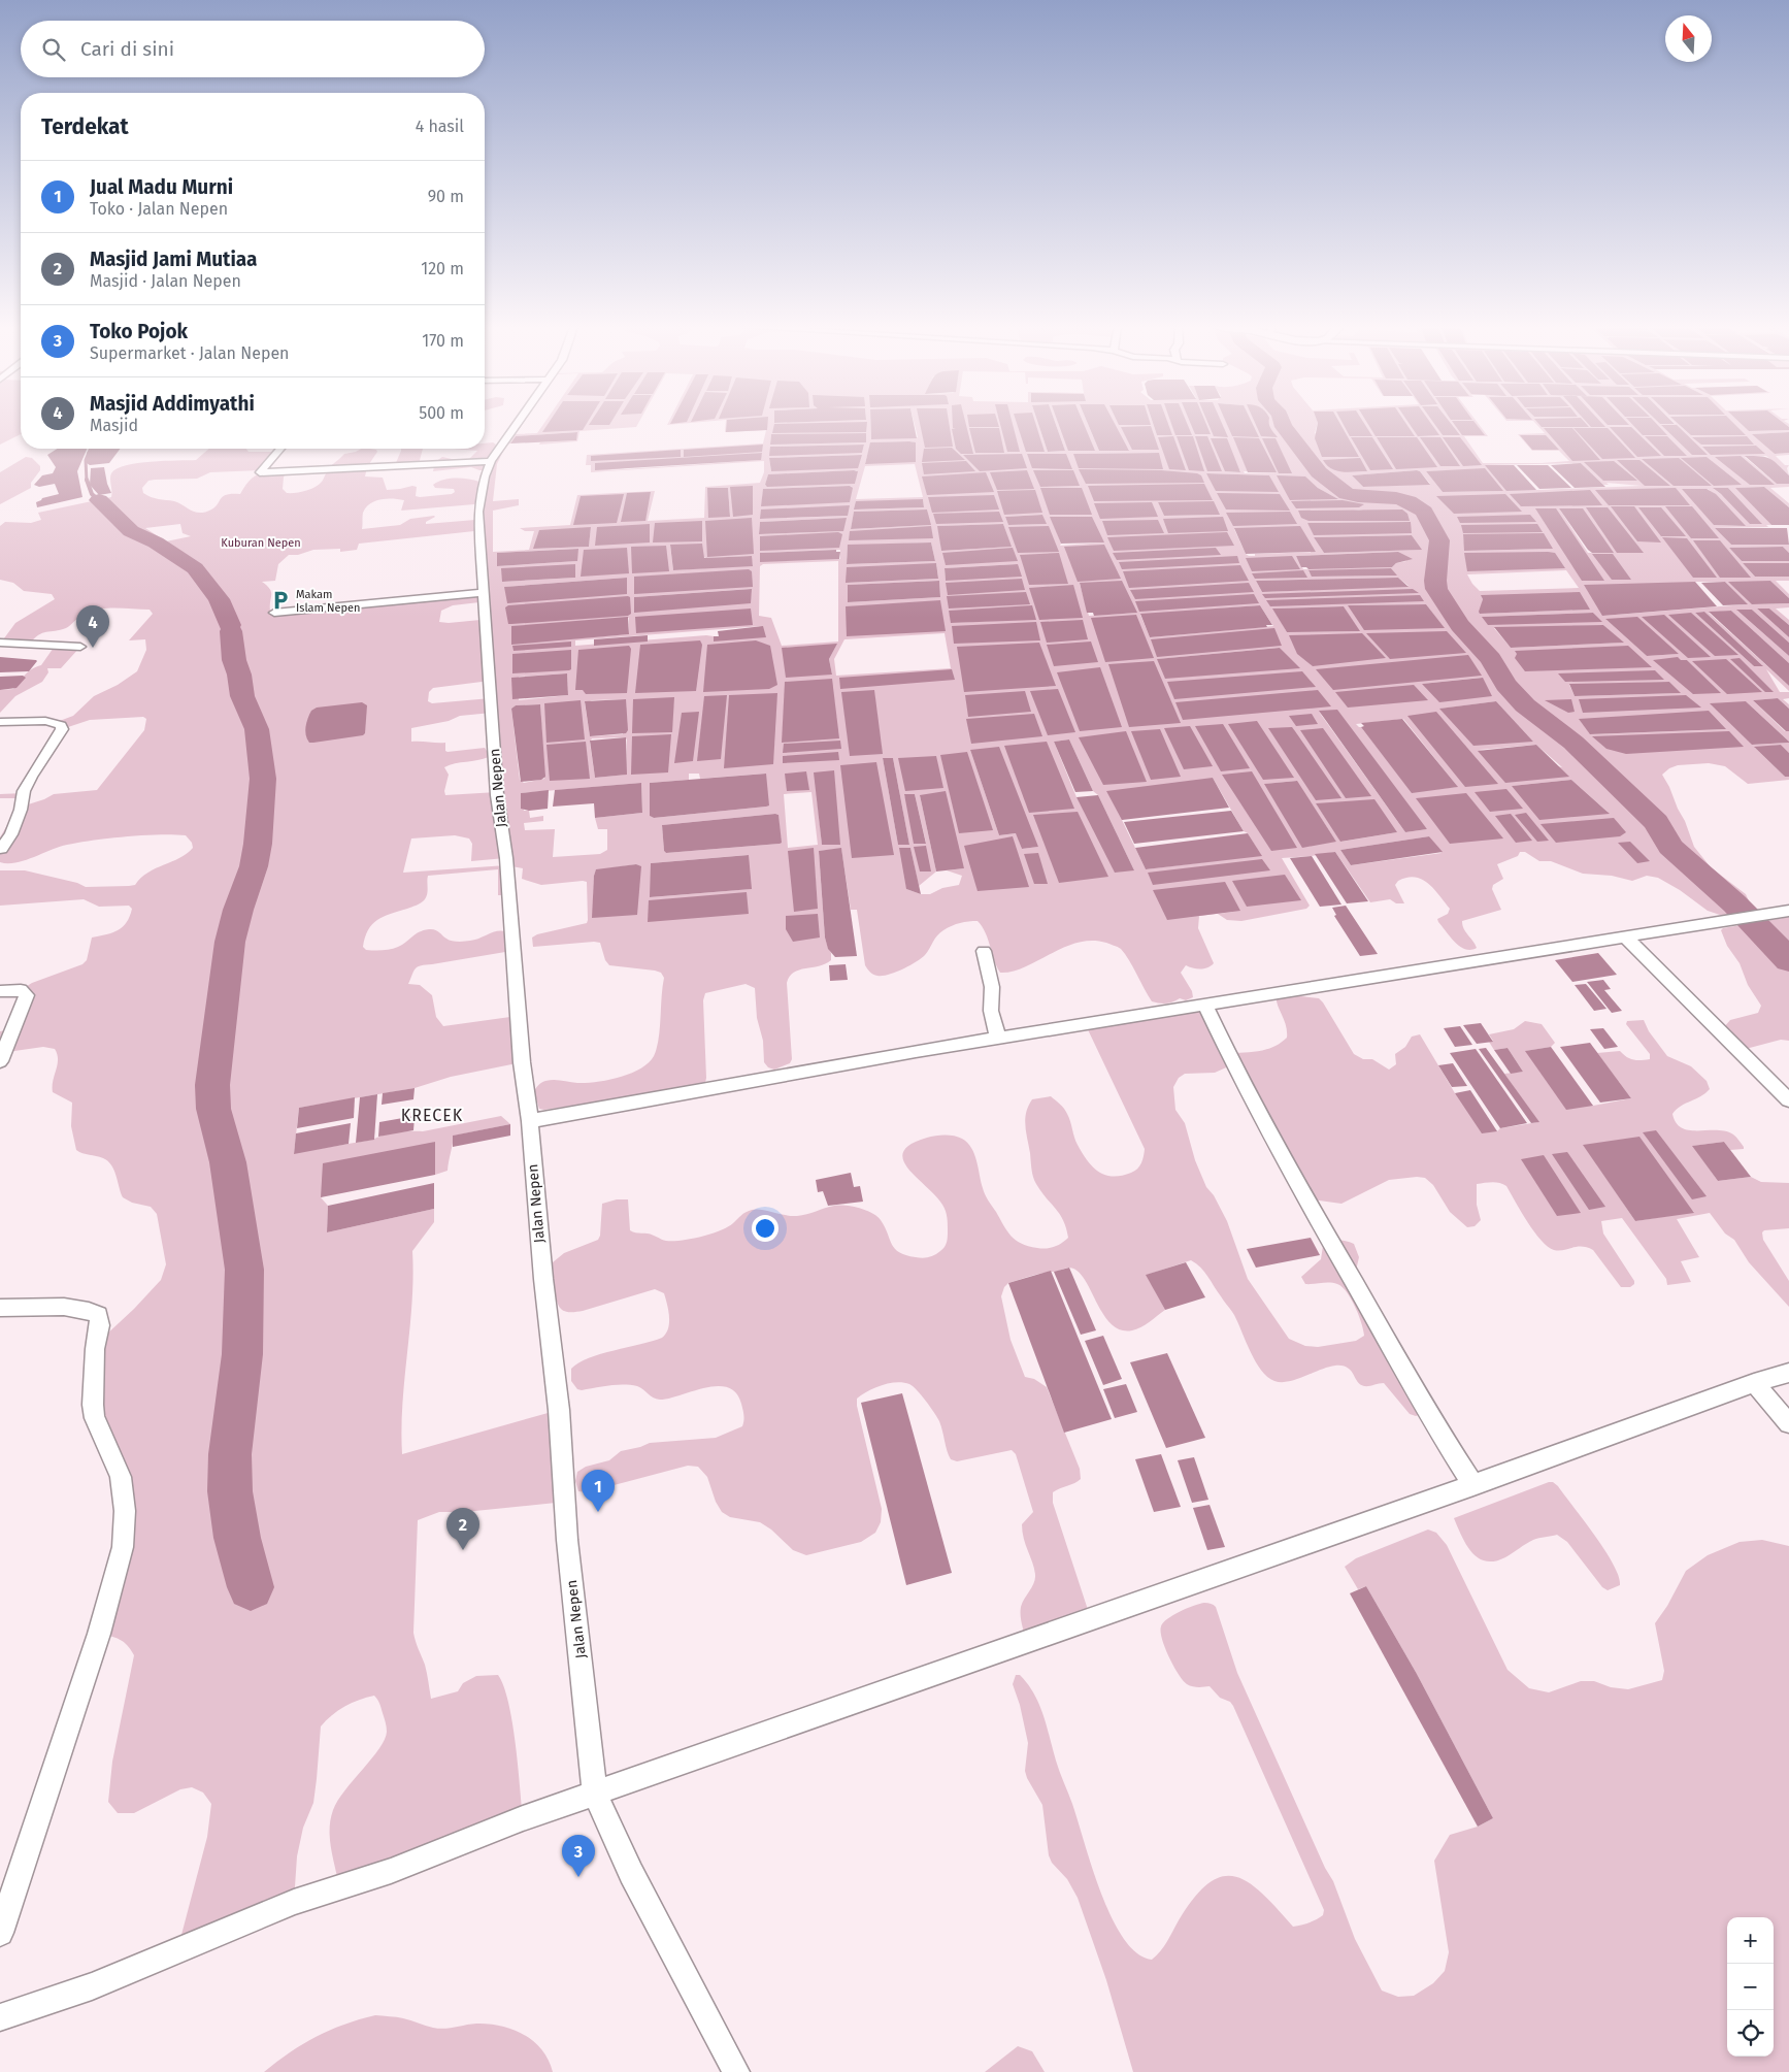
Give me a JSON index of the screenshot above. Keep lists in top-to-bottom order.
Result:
{
  "streets": {
    "street": ["Jalan Nepen"]
  },
  "districts": ["KRECEK"],
  "parks": ["Kuburan Nepen"],
  "places": {
    "parking": ["Makam Islam Nepen"]
  },
  "north": "top",
  "page": {
    "search": "Cari di sini",
    "heading": ["Terdekat", "4 hasil"],
    "list": [
      {
        "mark": "1",
        "name": "Jual Madu Murni",
        "note": "Toko · Jalan Nepen",
        "value": "90 m"
      },
      {
        "mark": "2",
        "name": "Masjid Jami Mutiaa",
        "note": "Masjid · Jalan Nepen",
        "value": "120 m"
      },
      {
        "mark": "3",
        "name": "Toko Pojok",
        "note": "Supermarket · Jalan Nepen",
        "value": "170 m"
      },
      {
        "mark": "4",
        "name": "Masjid Addimyathi",
        "note": "Masjid",
        "value": "500 m"
      }
    ],
    "pins": [
      "4",
      "1",
      "2",
      "3"
    ],
    "map_buttons": ["+", "−"]
  }
}
